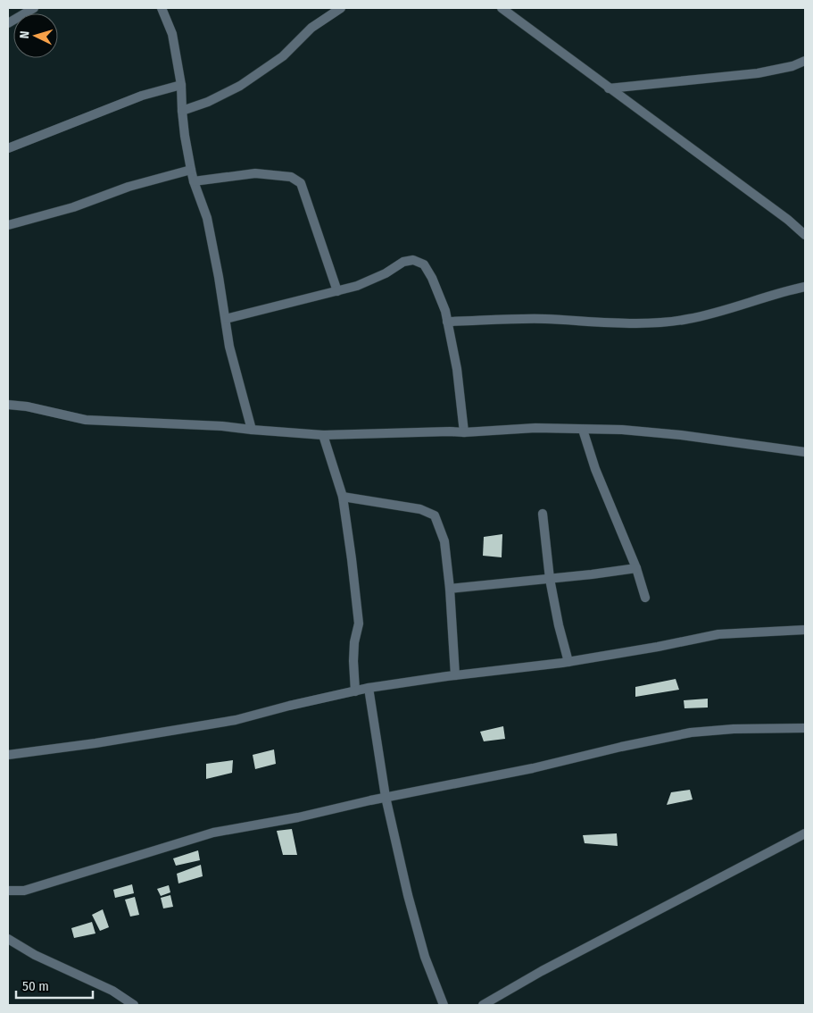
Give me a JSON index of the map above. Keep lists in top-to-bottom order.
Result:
{
  "scale_bar": "50 m",
  "north": "left"
}
